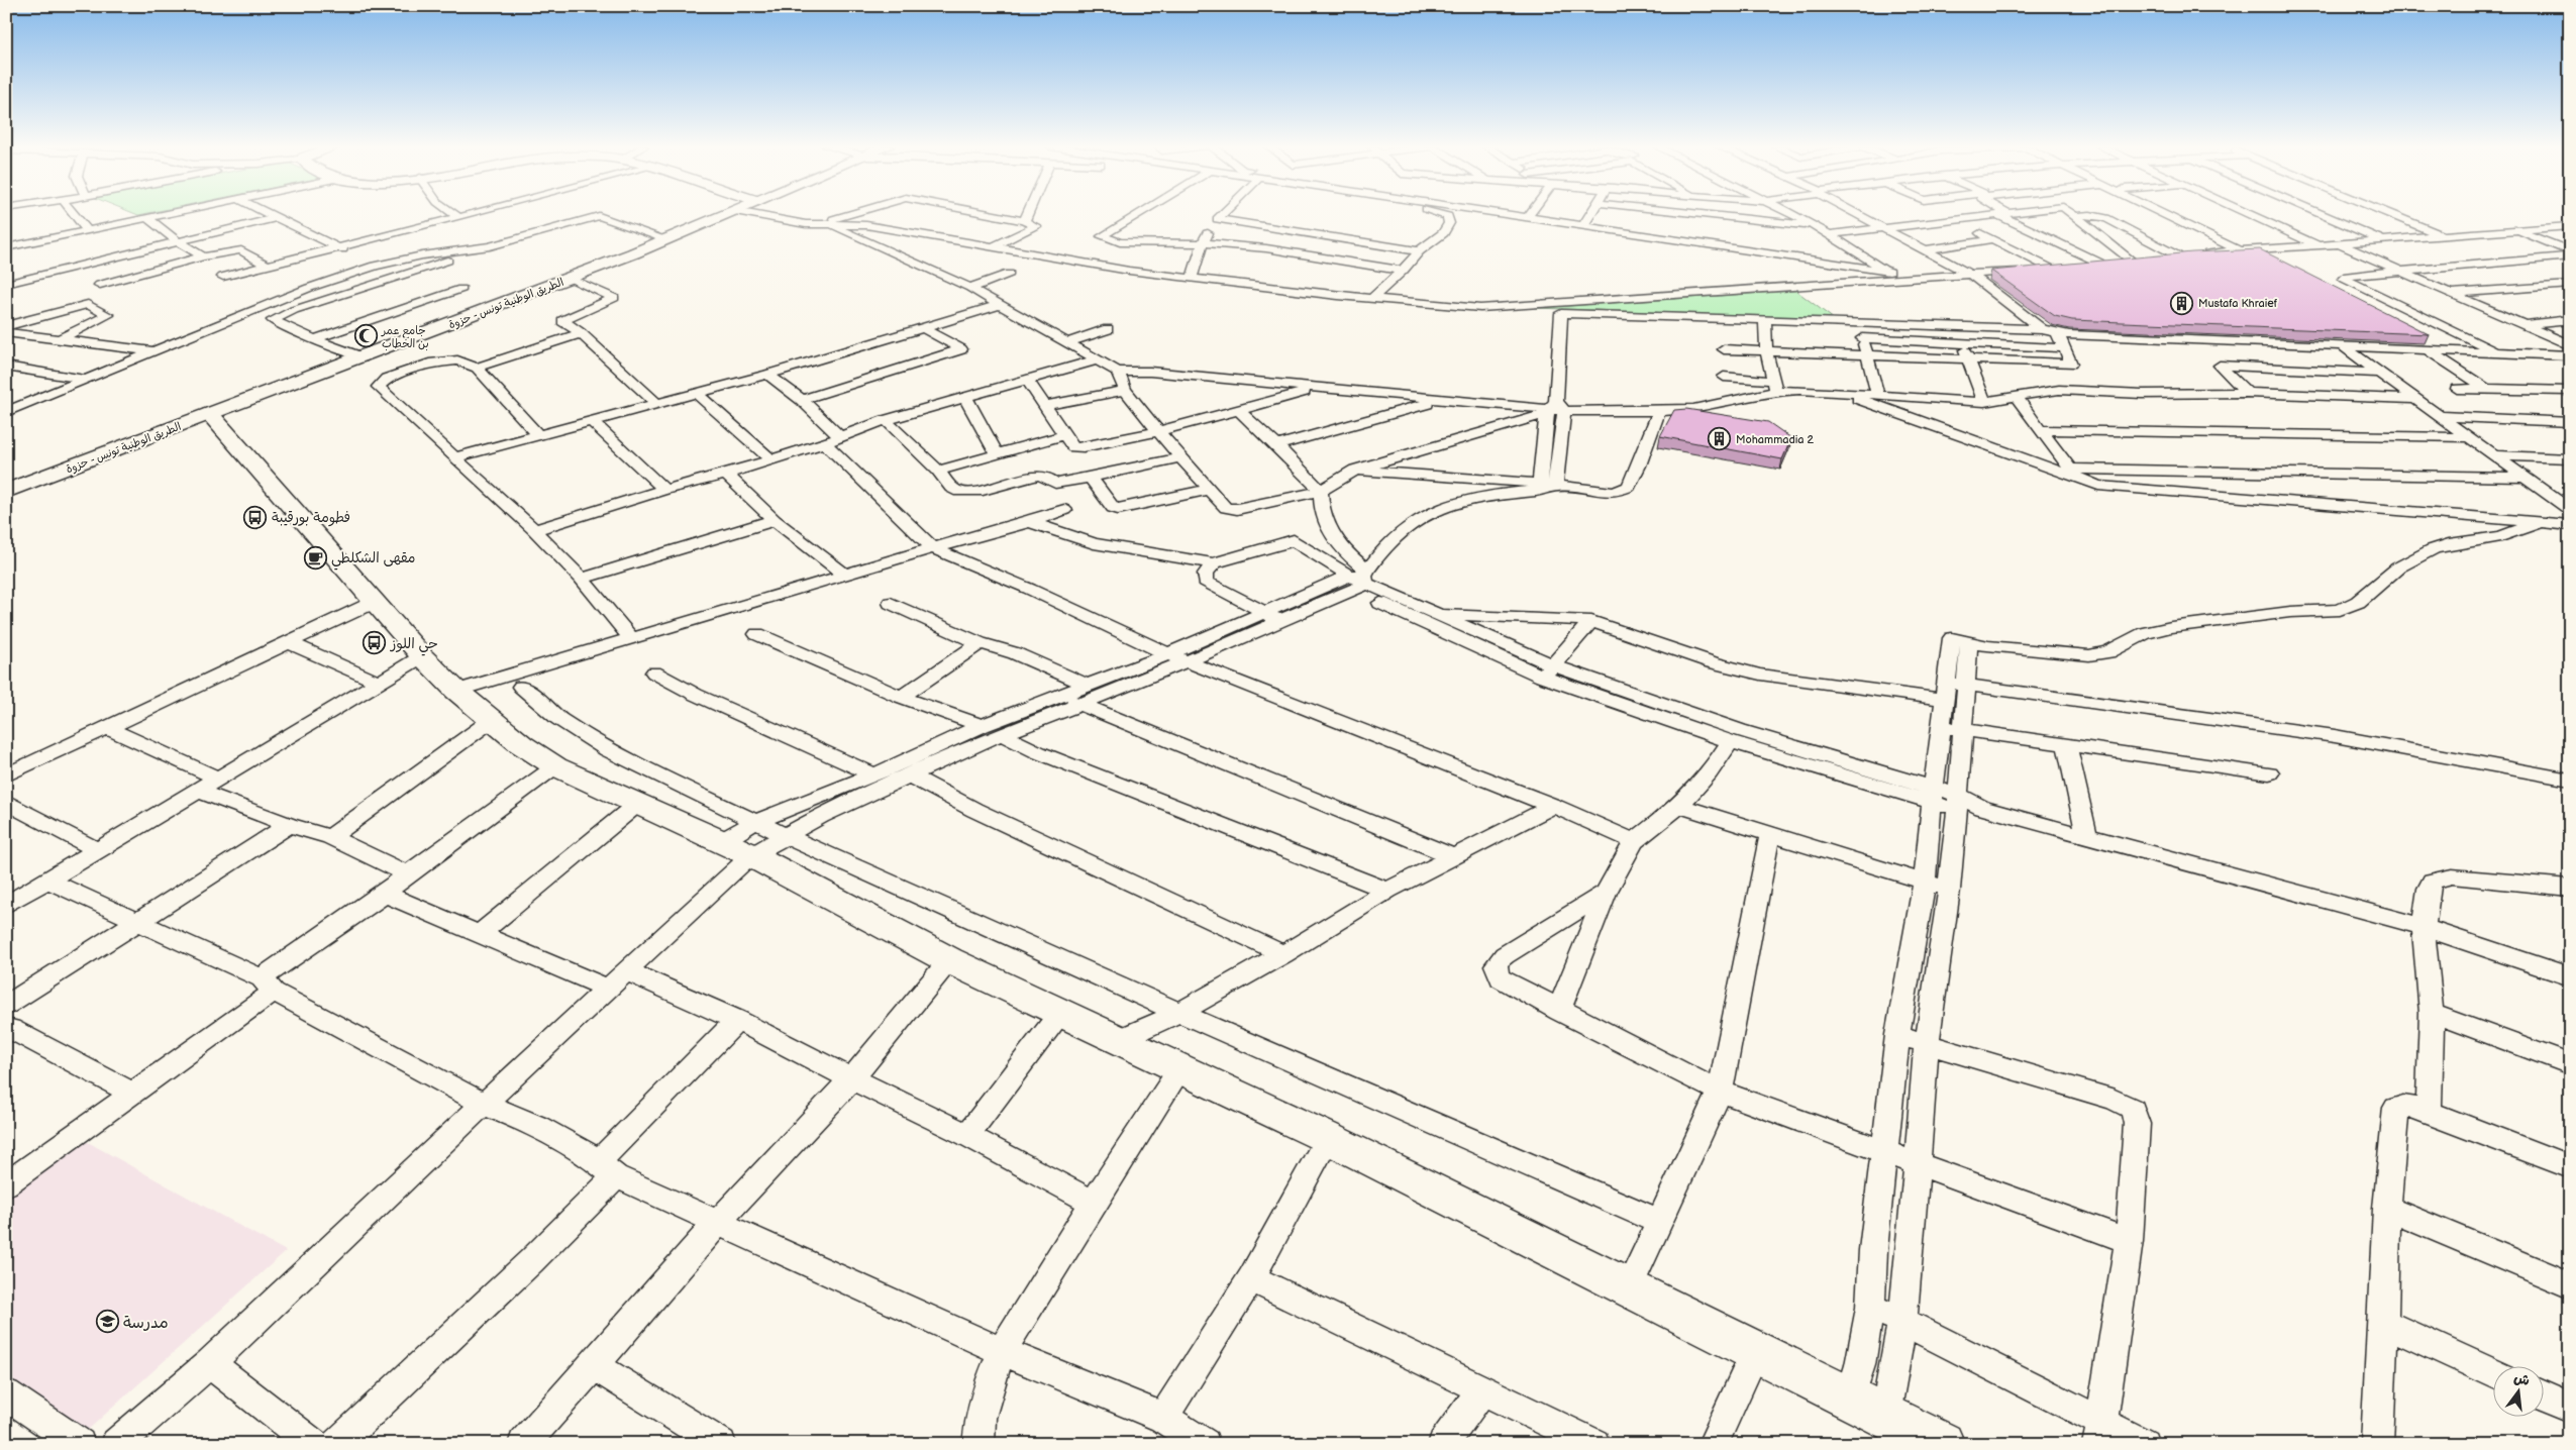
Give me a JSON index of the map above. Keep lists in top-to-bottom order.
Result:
{
  "streets": {
    "street": ["الطريق الوطنية تونس - حزوة"]
  },
  "places": {
    "building": ["Mustafa Khraief", "Mohammadia 2"],
    "mosque": ["جامع عمر بن الخطاب"],
    "bus stop": ["فطومة بورقيبة", "حي اللوز"],
    "cafe": ["مقهى الشكلطي"],
    "school or university": ["مدرسة"]
  },
  "north": "top"
}
